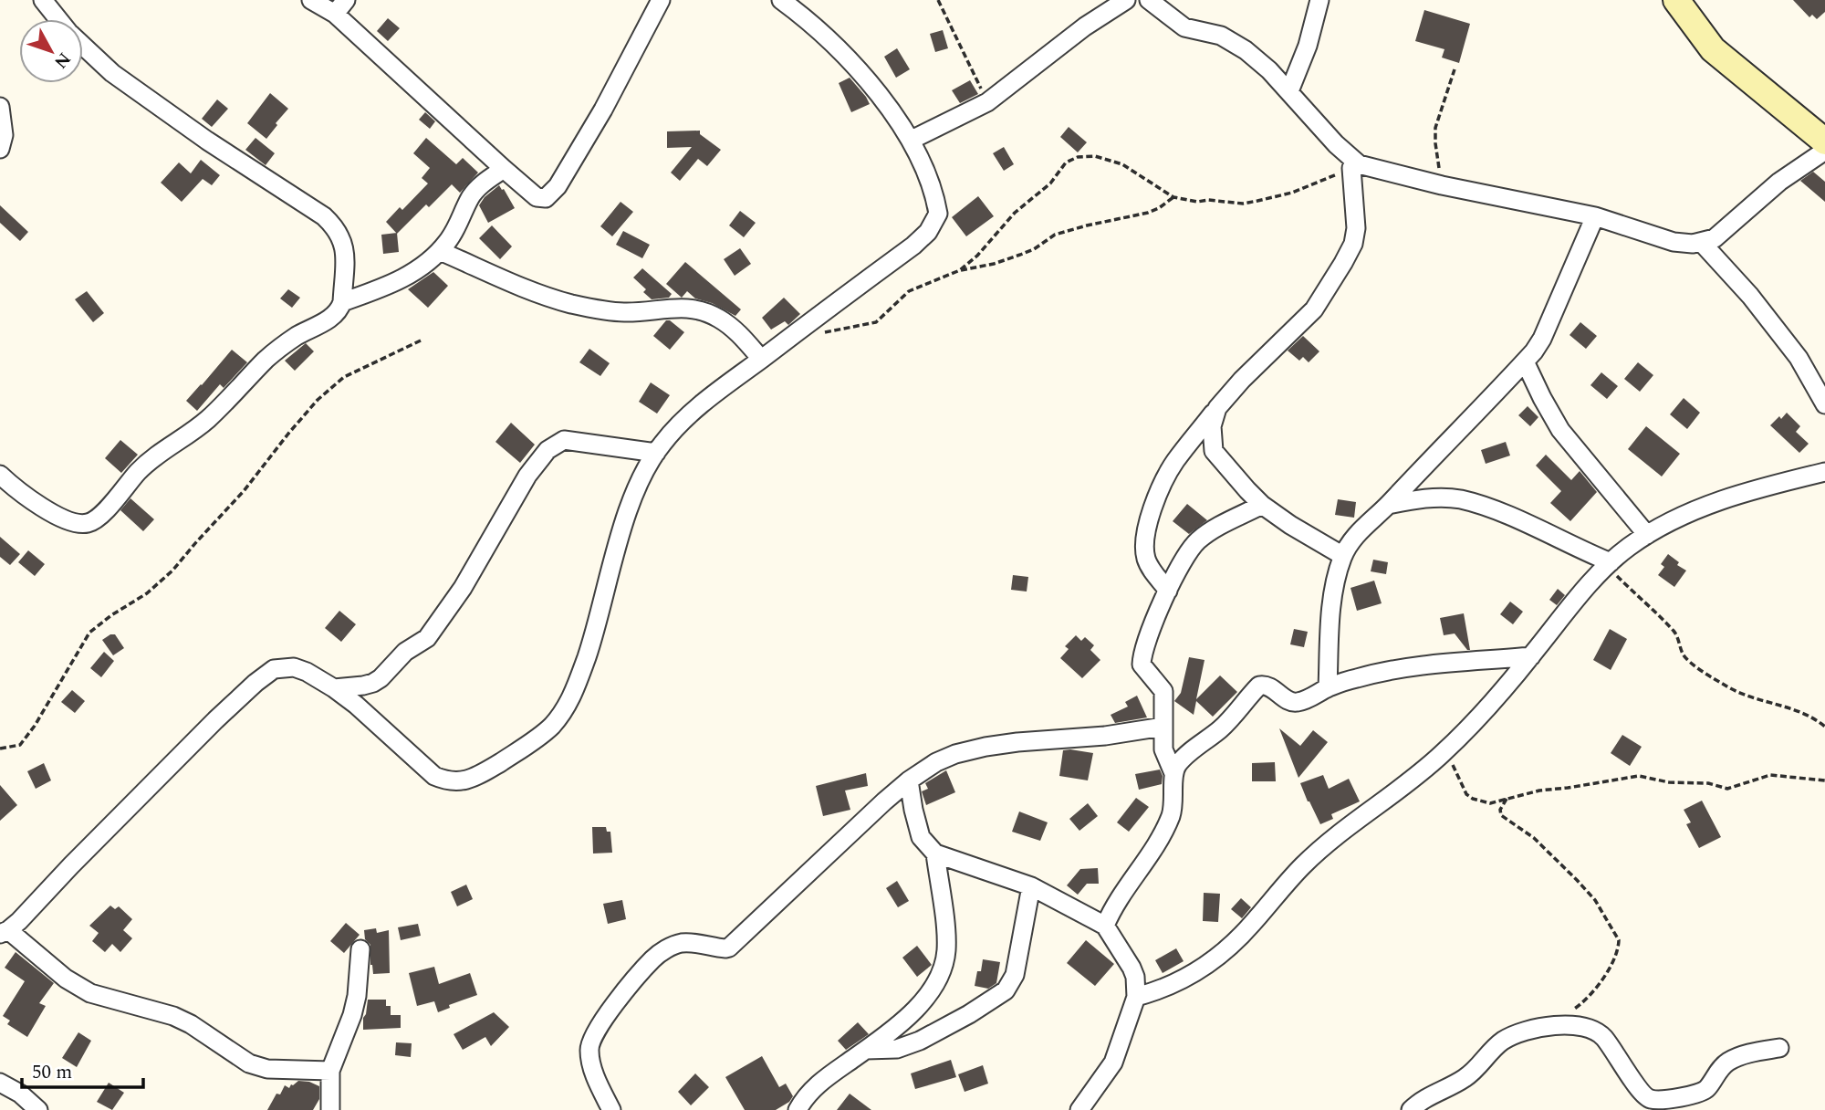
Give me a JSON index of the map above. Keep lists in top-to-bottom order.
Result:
{
  "scale_bar": "50 m",
  "north": "bottom right"
}
